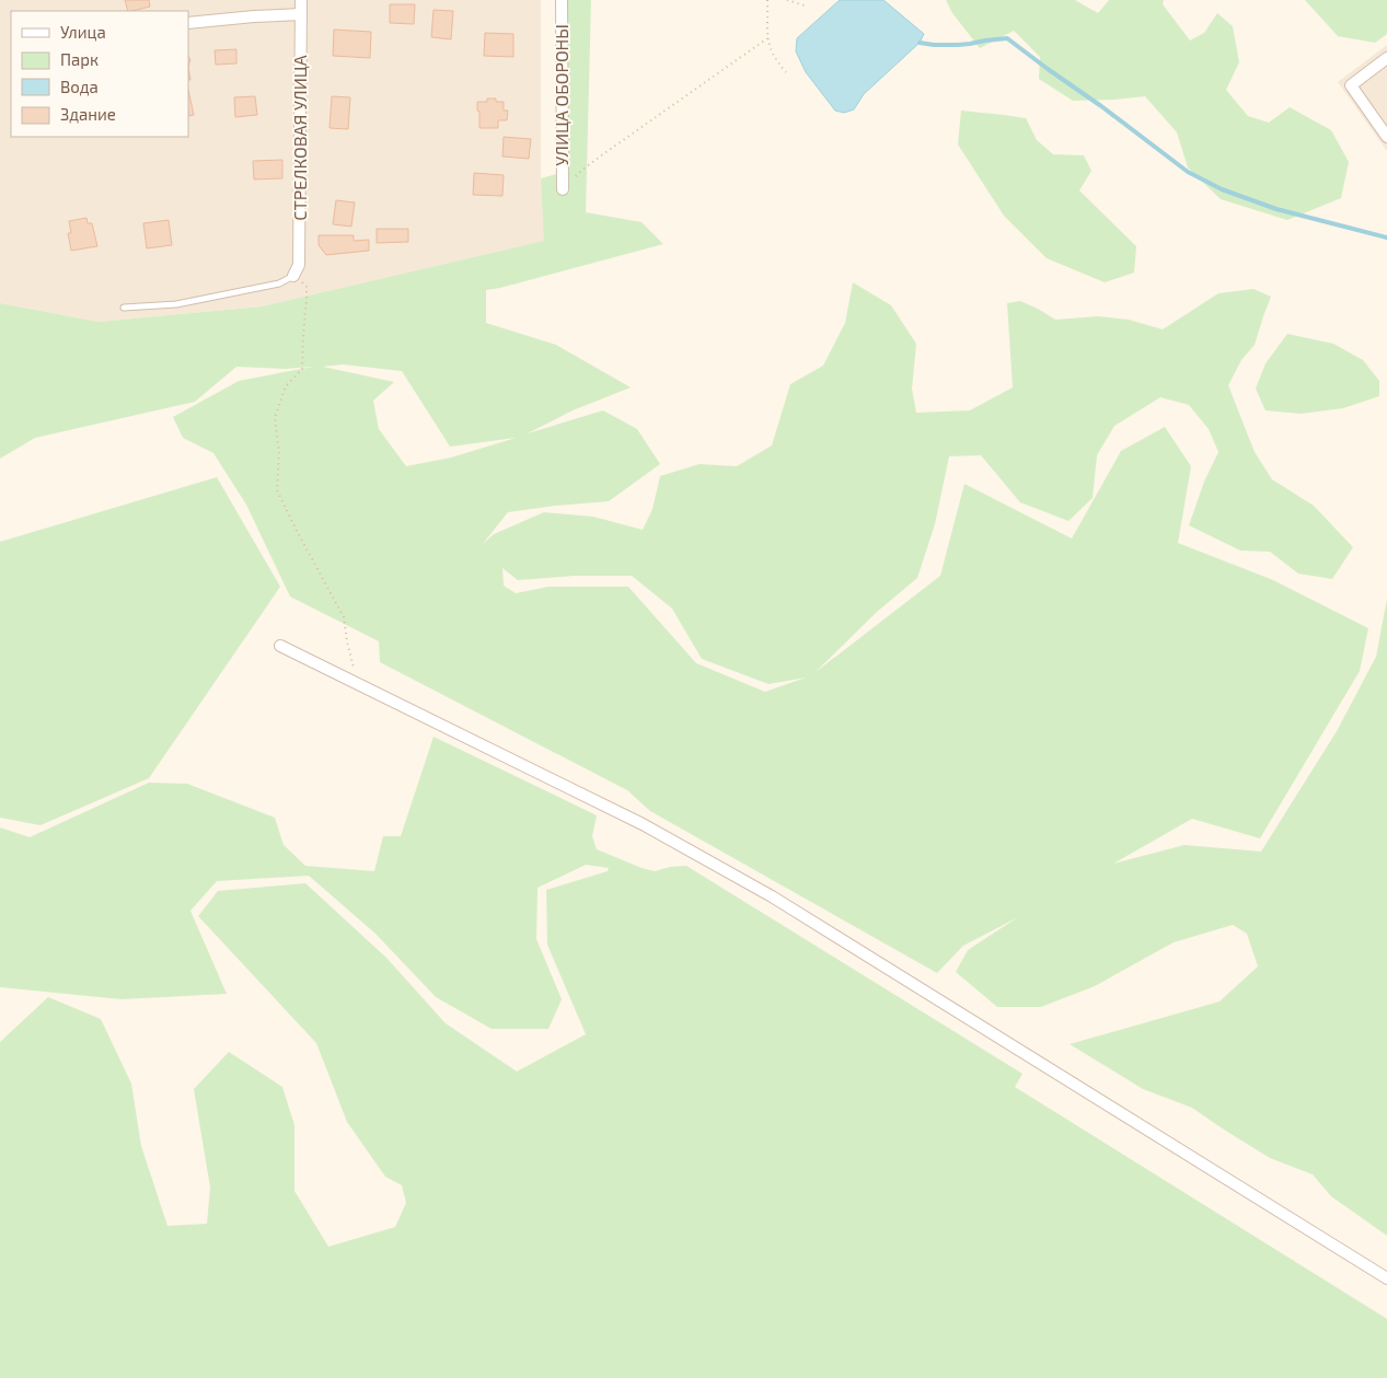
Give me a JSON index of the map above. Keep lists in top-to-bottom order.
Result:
{
  "streets": {
    "street": ["УЛИЦА ОБОРОНЫ", "СТРЕЛКОВАЯ УЛИЦА"]
  },
  "legend": [
    "Улица",
    "Парк",
    "Вода",
    "Здание"
  ]
}
